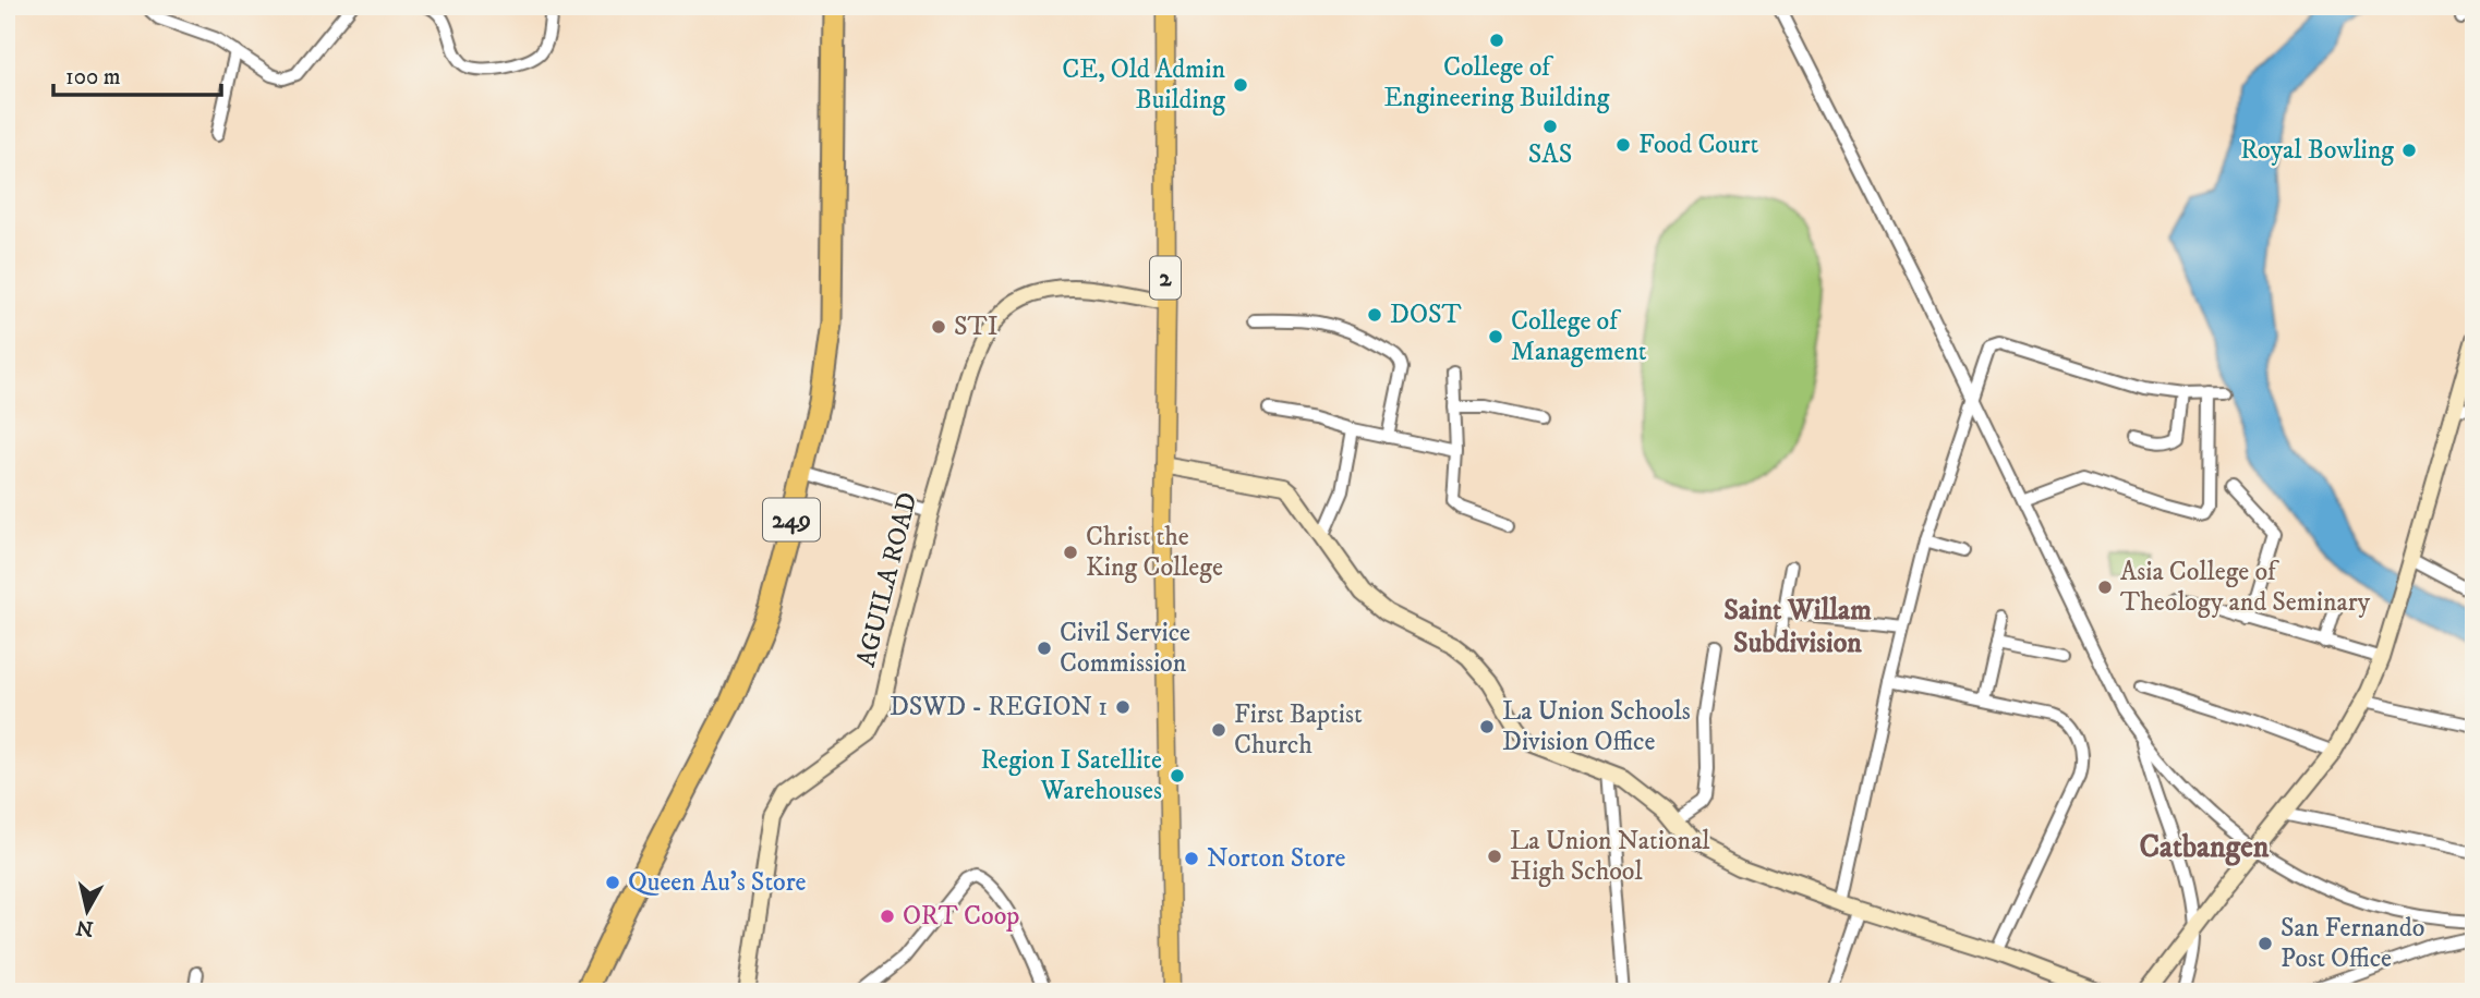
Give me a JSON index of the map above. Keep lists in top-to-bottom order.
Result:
{
  "streets": {
    "highway": ["249"],
    "main road": ["2"],
    "street": ["AGUILA ROAD"]
  },
  "crossings": [
    ["2", "AGUILA ROAD"]
  ],
  "districts": ["Saint Willam Subdivision", "Catbangen"],
  "places": [
    "College of Engineering Building",
    "CE, Old Admin Building",
    "SAS",
    "Food Court",
    "Royal Bowling",
    "DOST",
    "STI",
    "College of Management",
    "Christ the King College",
    "Asia College of Theology and Seminary",
    "Civil Service Commission",
    "DSWD - REGION 1",
    "La Union Schools Division Office",
    "First Baptist Church",
    "Region I Satellite Warehouses",
    "La Union National High School",
    "Norton Store",
    "Queen Au's Store",
    "ORT Coop",
    "San Fernando Post Office"
  ],
  "scale_bar": "100 m",
  "north": "bottom"
}
